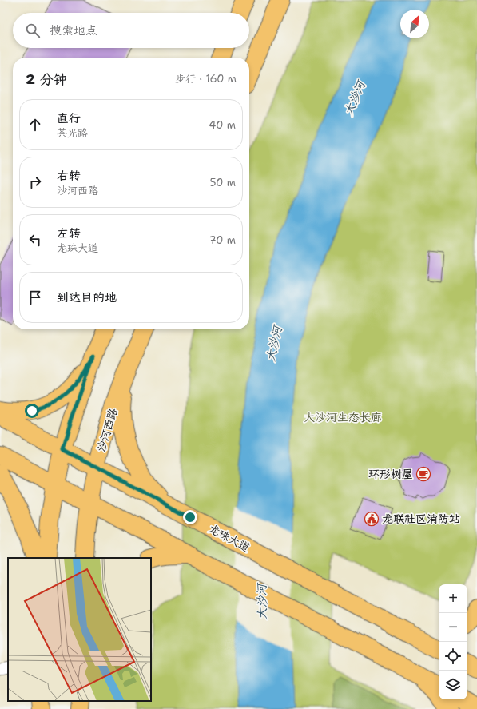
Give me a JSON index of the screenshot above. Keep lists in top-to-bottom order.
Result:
{
  "streets": {
    "main road": ["沙河西路", "龙珠大道"]
  },
  "crossings": [
    ["沙河西路", "龙珠大道"]
  ],
  "water": ["大沙河"],
  "parks": ["大沙河生态长廊"],
  "places": {
    "cafe": ["环形树屋"],
    "public building": ["龙联社区消防站"]
  },
  "north": "top right",
  "page": {
    "search": "搜索地点",
    "heading": ["2 分钟", "步行 · 160 m"],
    "list": [
      ["直行", "茶光路", "40 m"],
      ["右转", "沙河西路", "50 m"],
      ["左转", "龙珠大道", "70 m"],
      "到达目的地"
    ],
    "map_buttons": ["+", "−"]
  }
}
